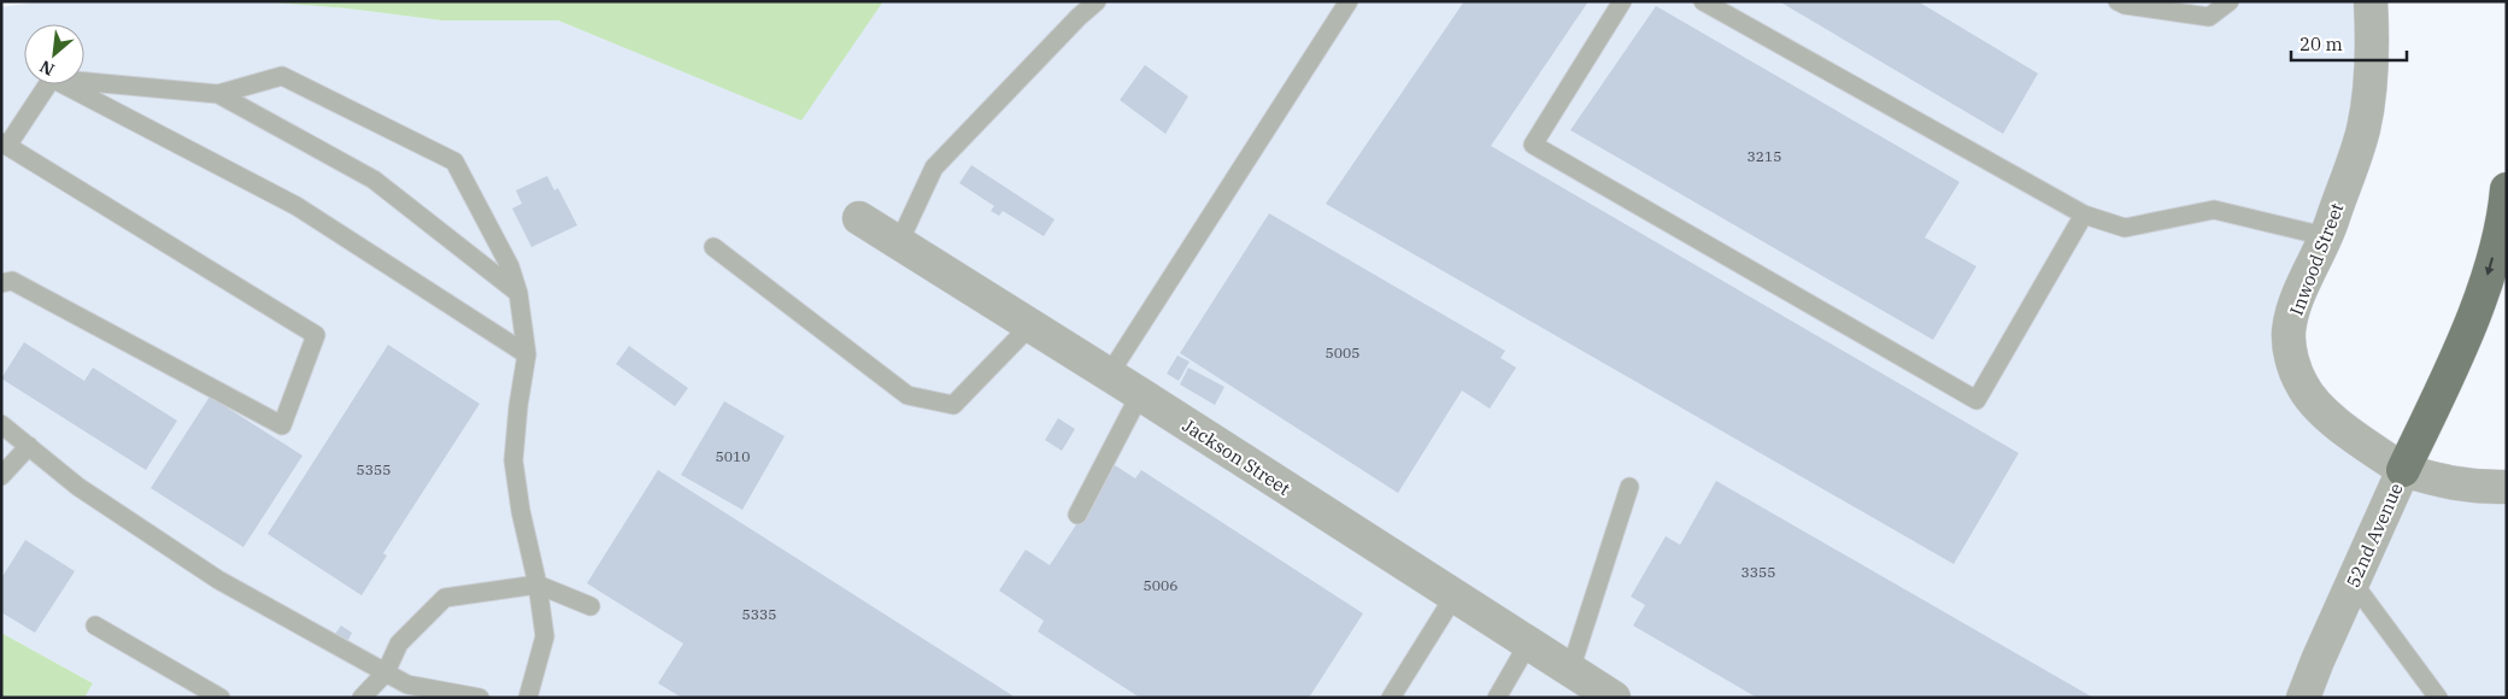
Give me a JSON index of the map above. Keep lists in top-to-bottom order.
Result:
{
  "streets": {
    "street": ["Inwood Street", "Jackson Street", "52nd Avenue"]
  },
  "crossings": [
    ["Inwood Street", "52nd Avenue"]
  ],
  "house_numbers": [
    "3215",
    "5005",
    "5010",
    "5355",
    "3355",
    "5006",
    "5335"
  ],
  "scale_bar": "20 m",
  "north": "bottom left"
}
